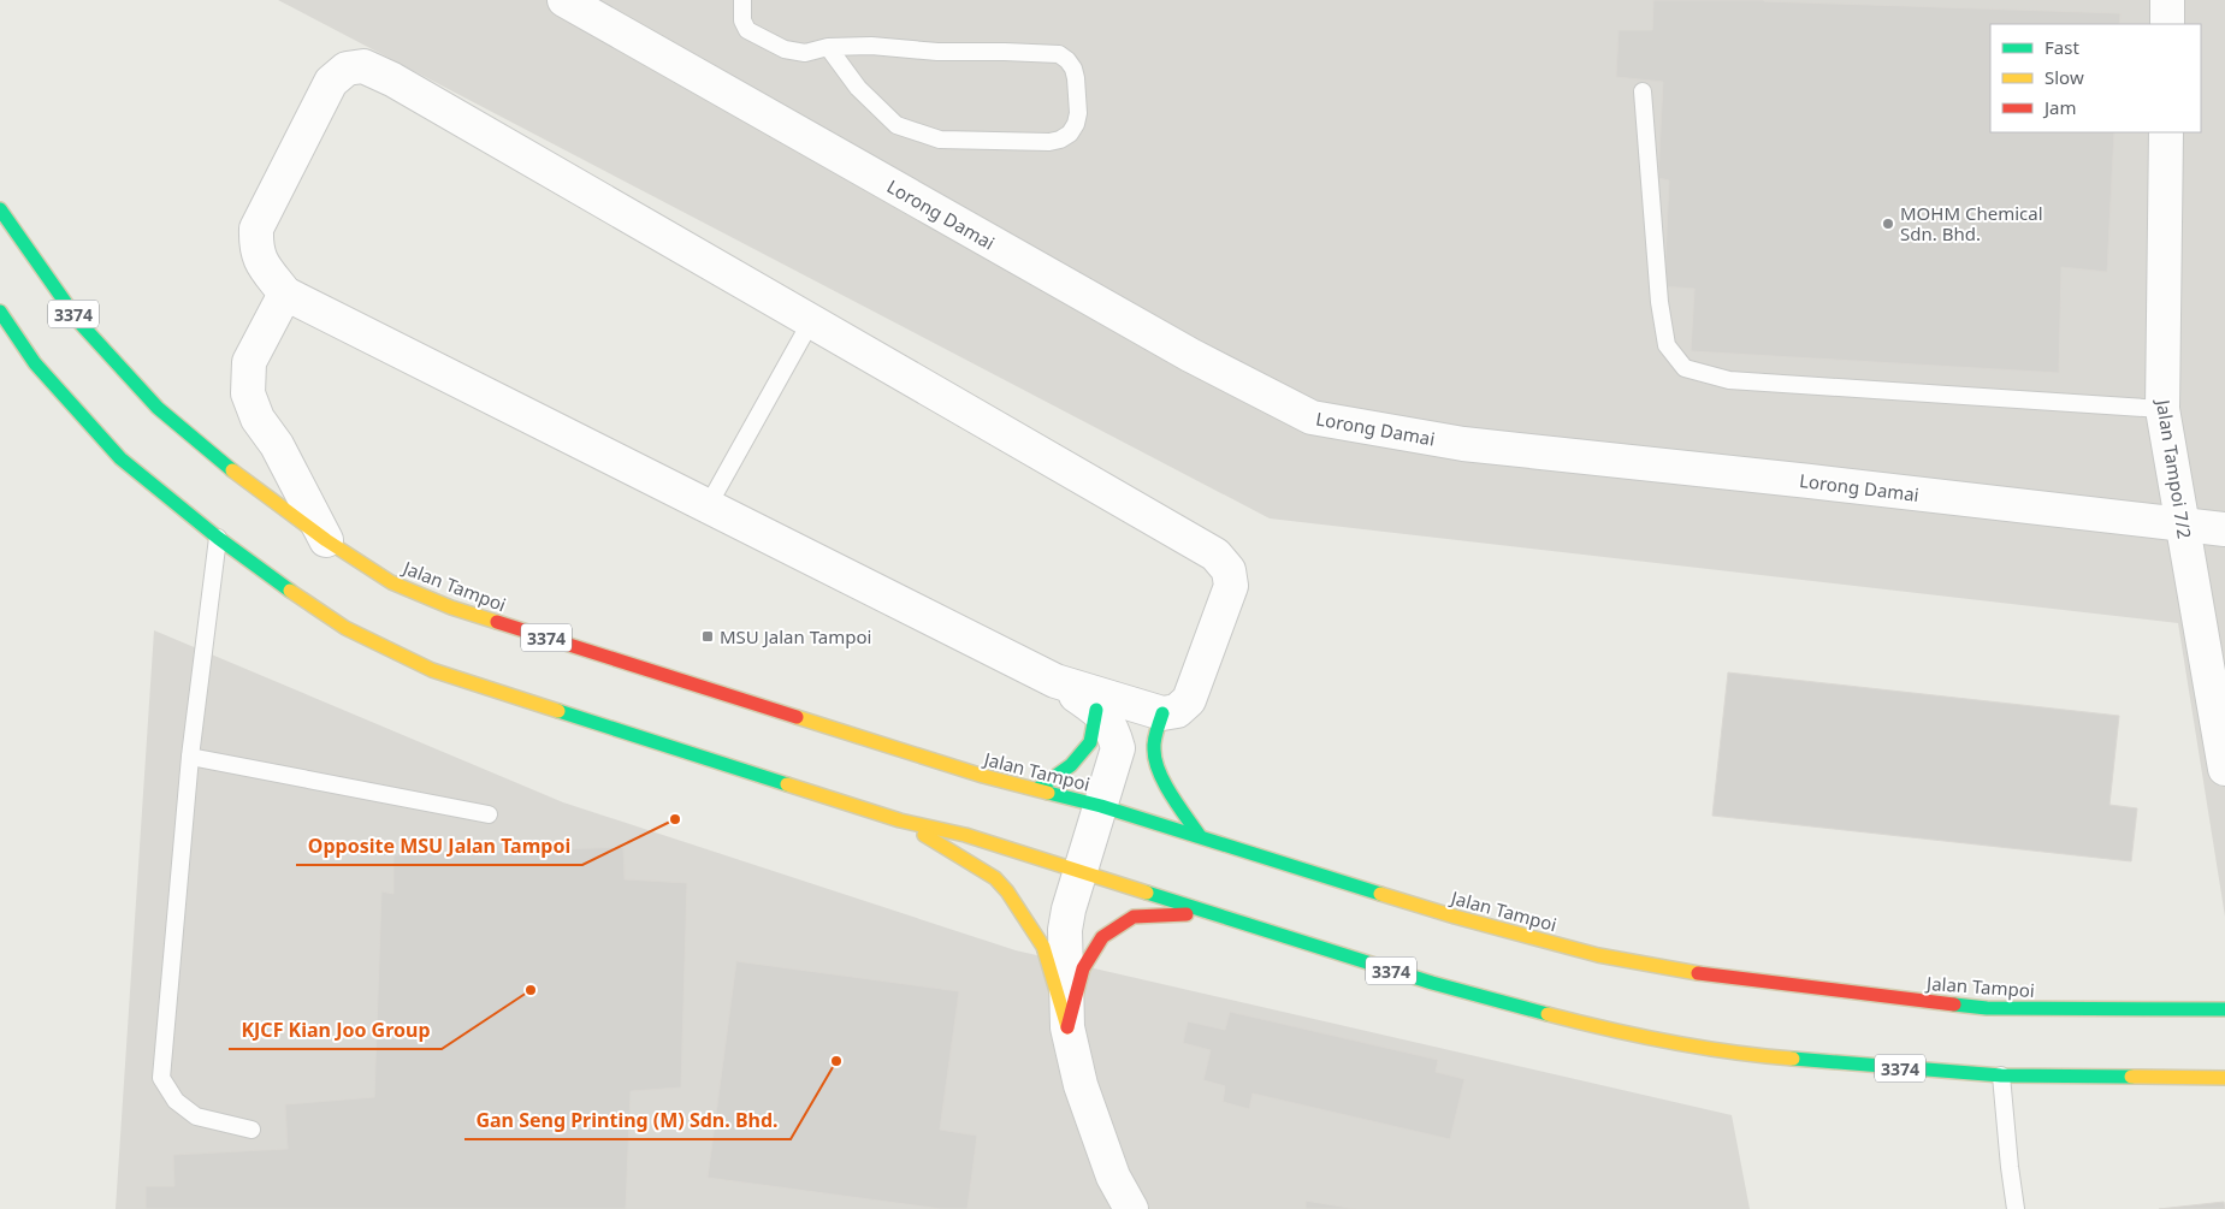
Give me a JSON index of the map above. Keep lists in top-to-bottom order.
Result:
{
  "streets": {
    "main road": ["3374", "Jalan Tampoi"],
    "street": ["Lorong Damai", "Jalan Tampoi 7/2"]
  },
  "crossings": [
    ["Lorong Damai", "Jalan Tampoi 7/2"]
  ],
  "places": {
    "other": [
      "MOHM Chemical Sdn. Bhd.",
      "Opposite MSU Jalan Tampoi",
      "KJCF Kian Joo Group",
      "Gan Seng Printing (M) Sdn. Bhd."
    ],
    "transit": ["MSU Jalan Tampoi"]
  },
  "legend": ["Fast", "Slow", "Jam"]
}
